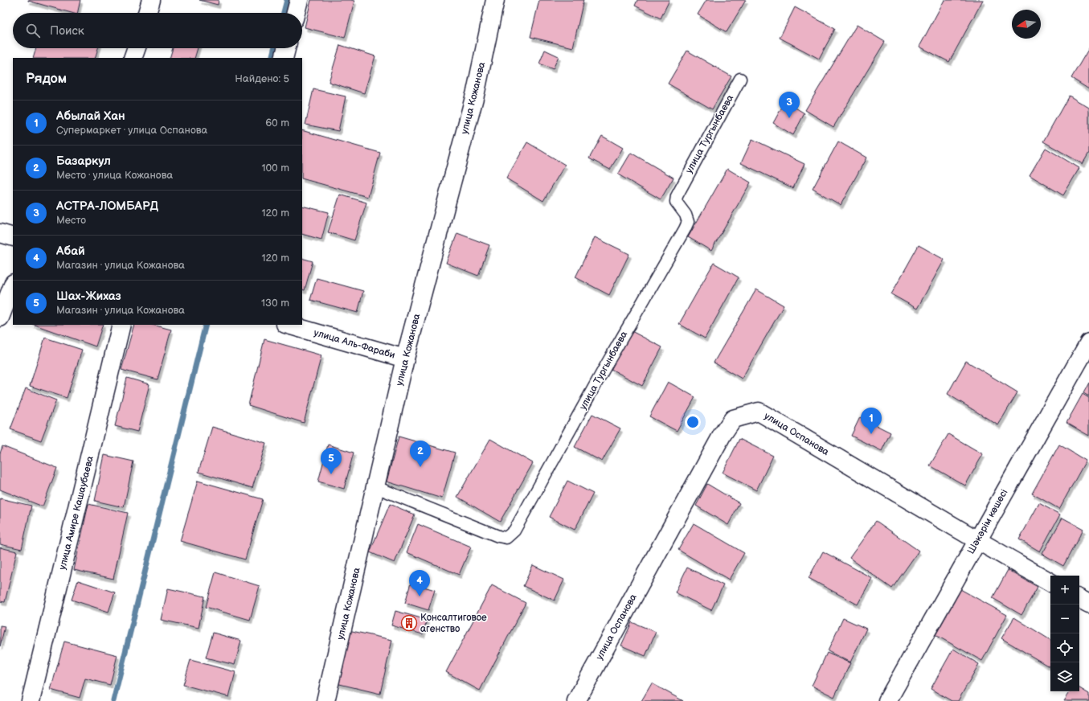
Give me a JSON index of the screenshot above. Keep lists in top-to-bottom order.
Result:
{
  "streets": {
    "street": [
      "улица Кожанова",
      "улица Аль-Фараби",
      "улица Оспанова",
      "улица Амире Кашаубаева",
      "Шәкәрім көшесі"
    ],
    "lane": ["улица Тургынбаева"]
  },
  "crossings": [
    ["улица Кожанова", "улица Тургынбаева"],
    ["улица Кожанова", "улица Аль-Фараби"],
    ["улица Оспанова", "Шәкәрім көшесі"]
  ],
  "places": {
    "building": ["Консалтиговое агенство"]
  },
  "north": "left",
  "page": {
    "search": "Поиск",
    "heading": ["Рядом", "Найдено: 5"],
    "pins": [
      "3",
      "1",
      "2",
      "5",
      "4"
    ],
    "list": [
      {
        "mark": "1",
        "name": "Абылай Хан",
        "note": "Супермаркет · улица Оспанова",
        "value": "60 m"
      },
      {
        "mark": "2",
        "name": "Базаркул",
        "note": "Место · улица Кожанова",
        "value": "100 m"
      },
      {
        "mark": "3",
        "name": "АСТРА-ЛОМБАРД",
        "note": "Место",
        "value": "120 m"
      },
      {
        "mark": "4",
        "name": "Абай",
        "note": "Магазин · улица Кожанова",
        "value": "120 m"
      },
      {
        "mark": "5",
        "name": "Шах-Жихаз",
        "note": "Магазин · улица Кожанова",
        "value": "130 m"
      }
    ],
    "map_buttons": ["+", "−"]
  }
}
